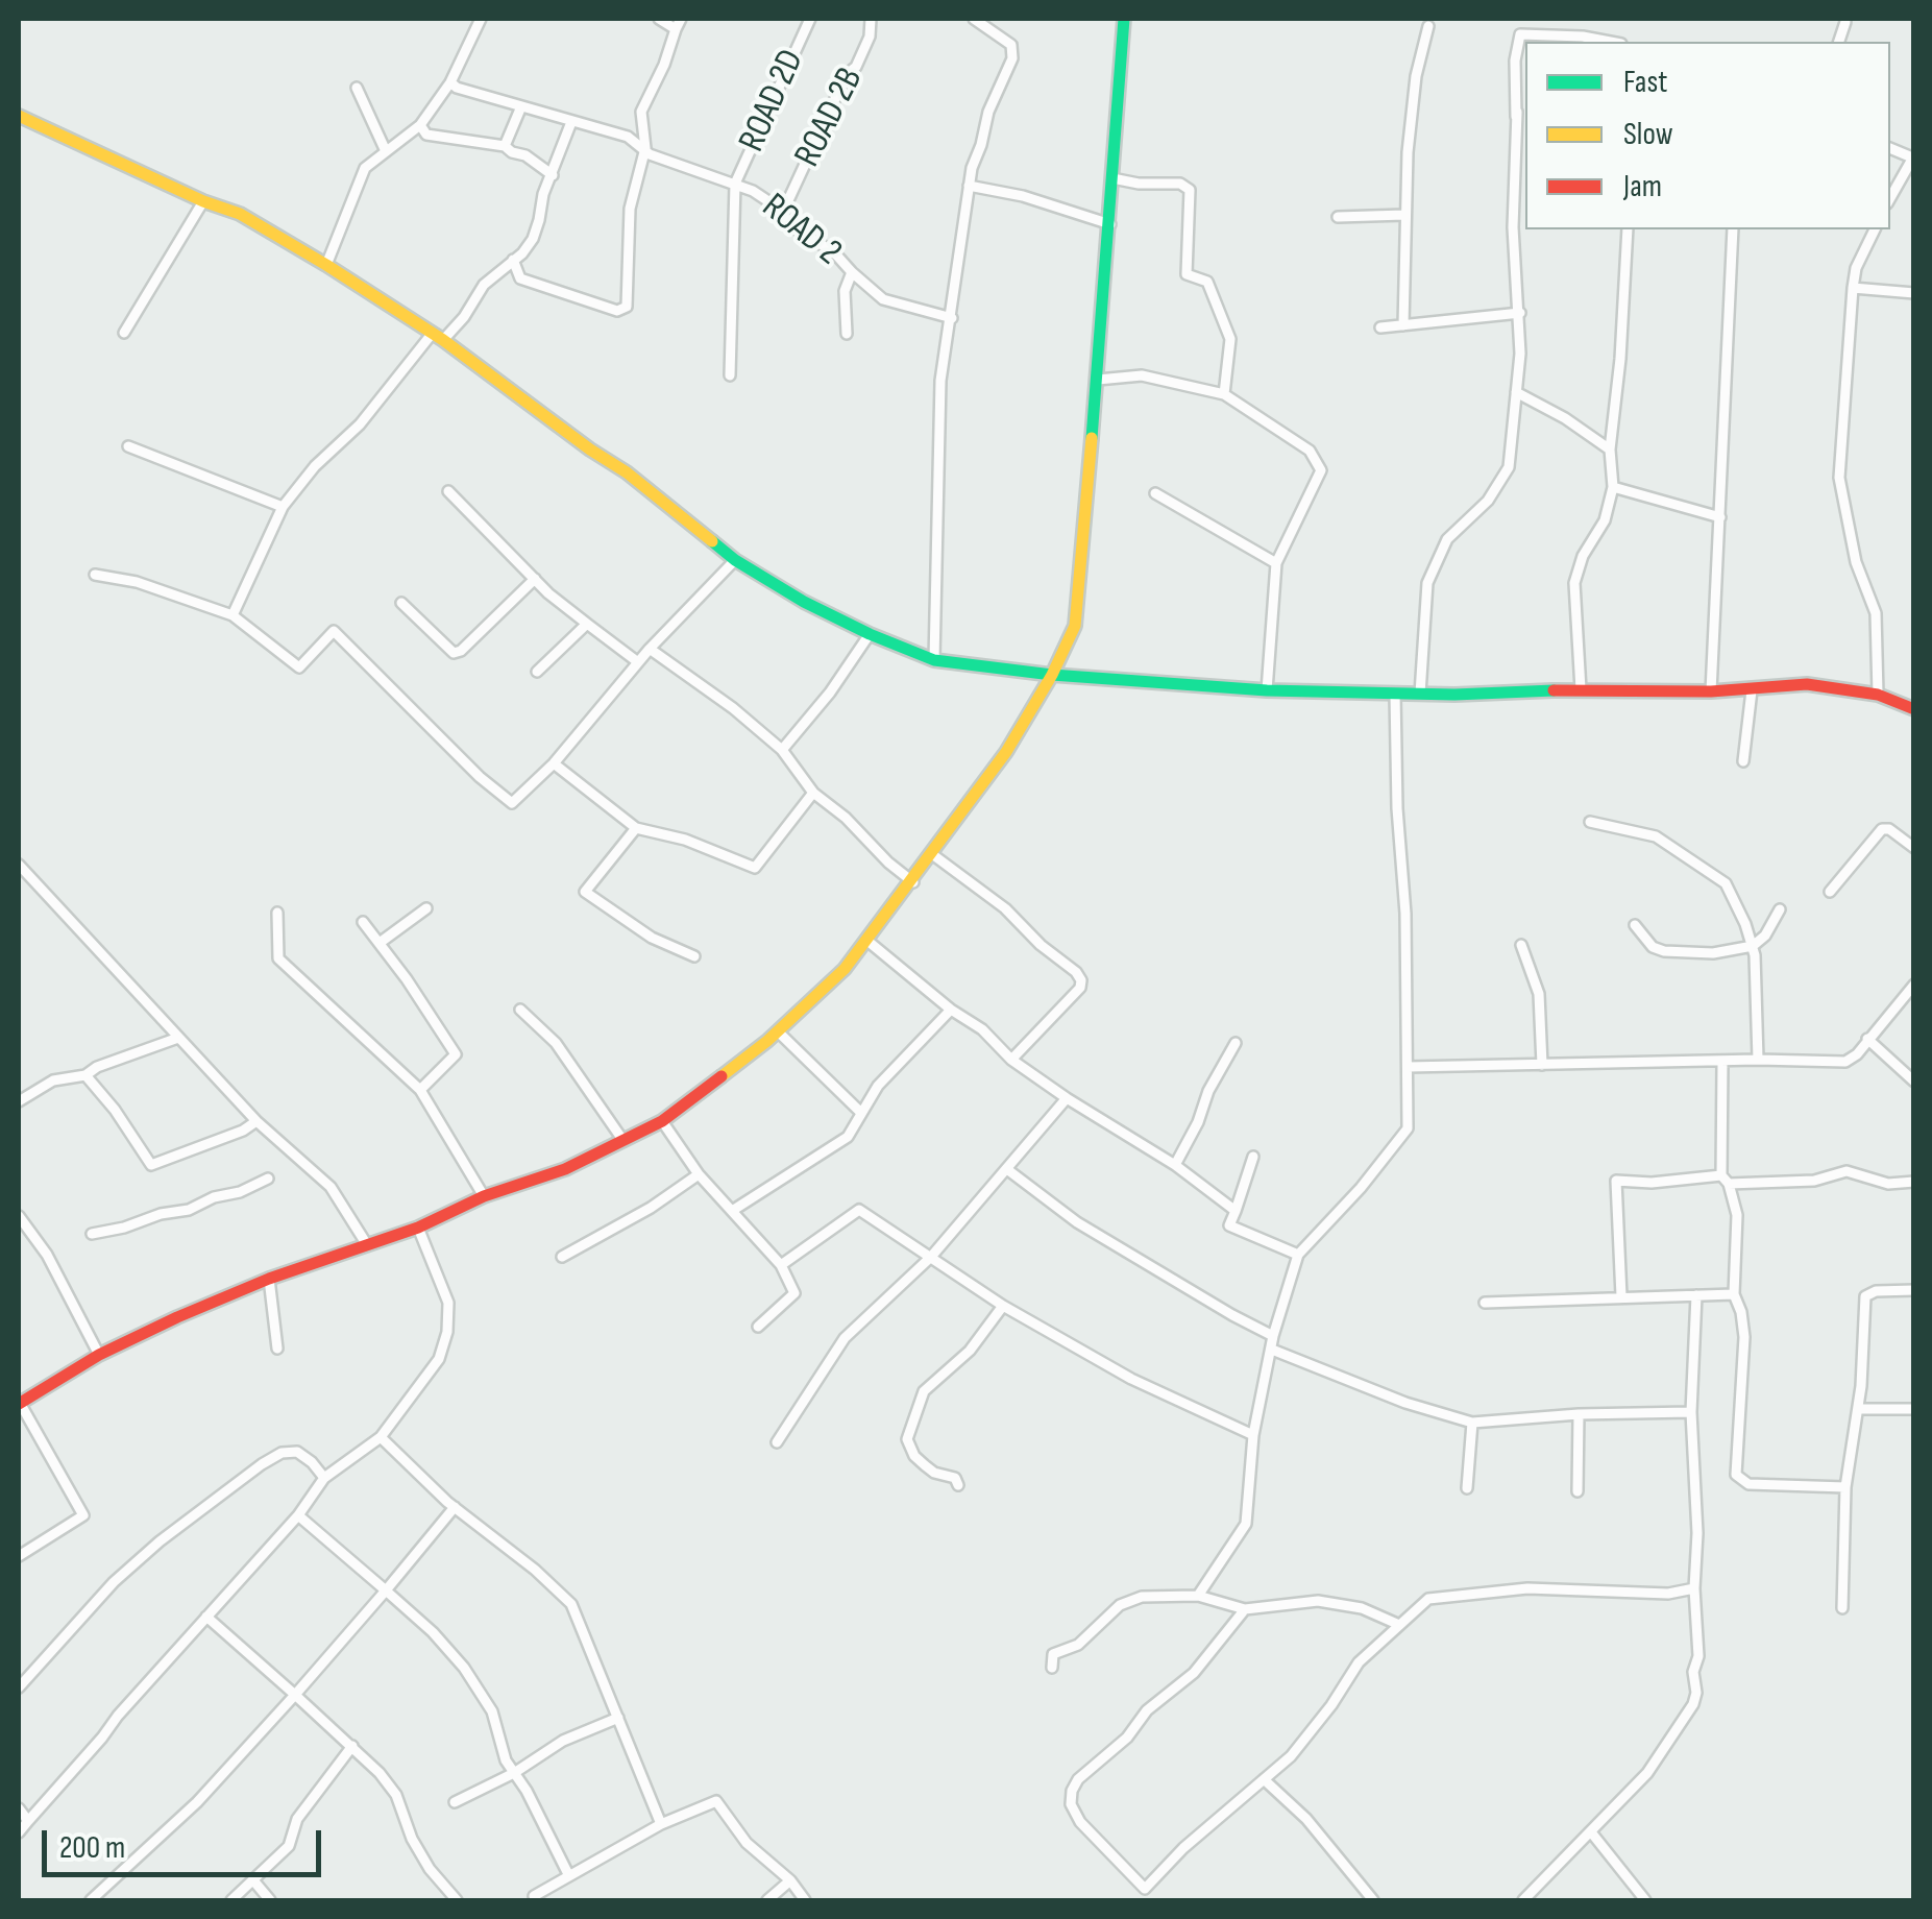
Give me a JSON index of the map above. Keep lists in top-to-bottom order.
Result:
{
  "streets": {
    "street": ["ROAD 2D", "ROAD 2B", "ROAD 2"]
  },
  "crossings": [
    ["ROAD 2D", "ROAD 2"],
    ["ROAD 2B", "ROAD 2"]
  ],
  "legend": ["Fast", "Slow", "Jam"],
  "scale_bar": "200 m"
}
